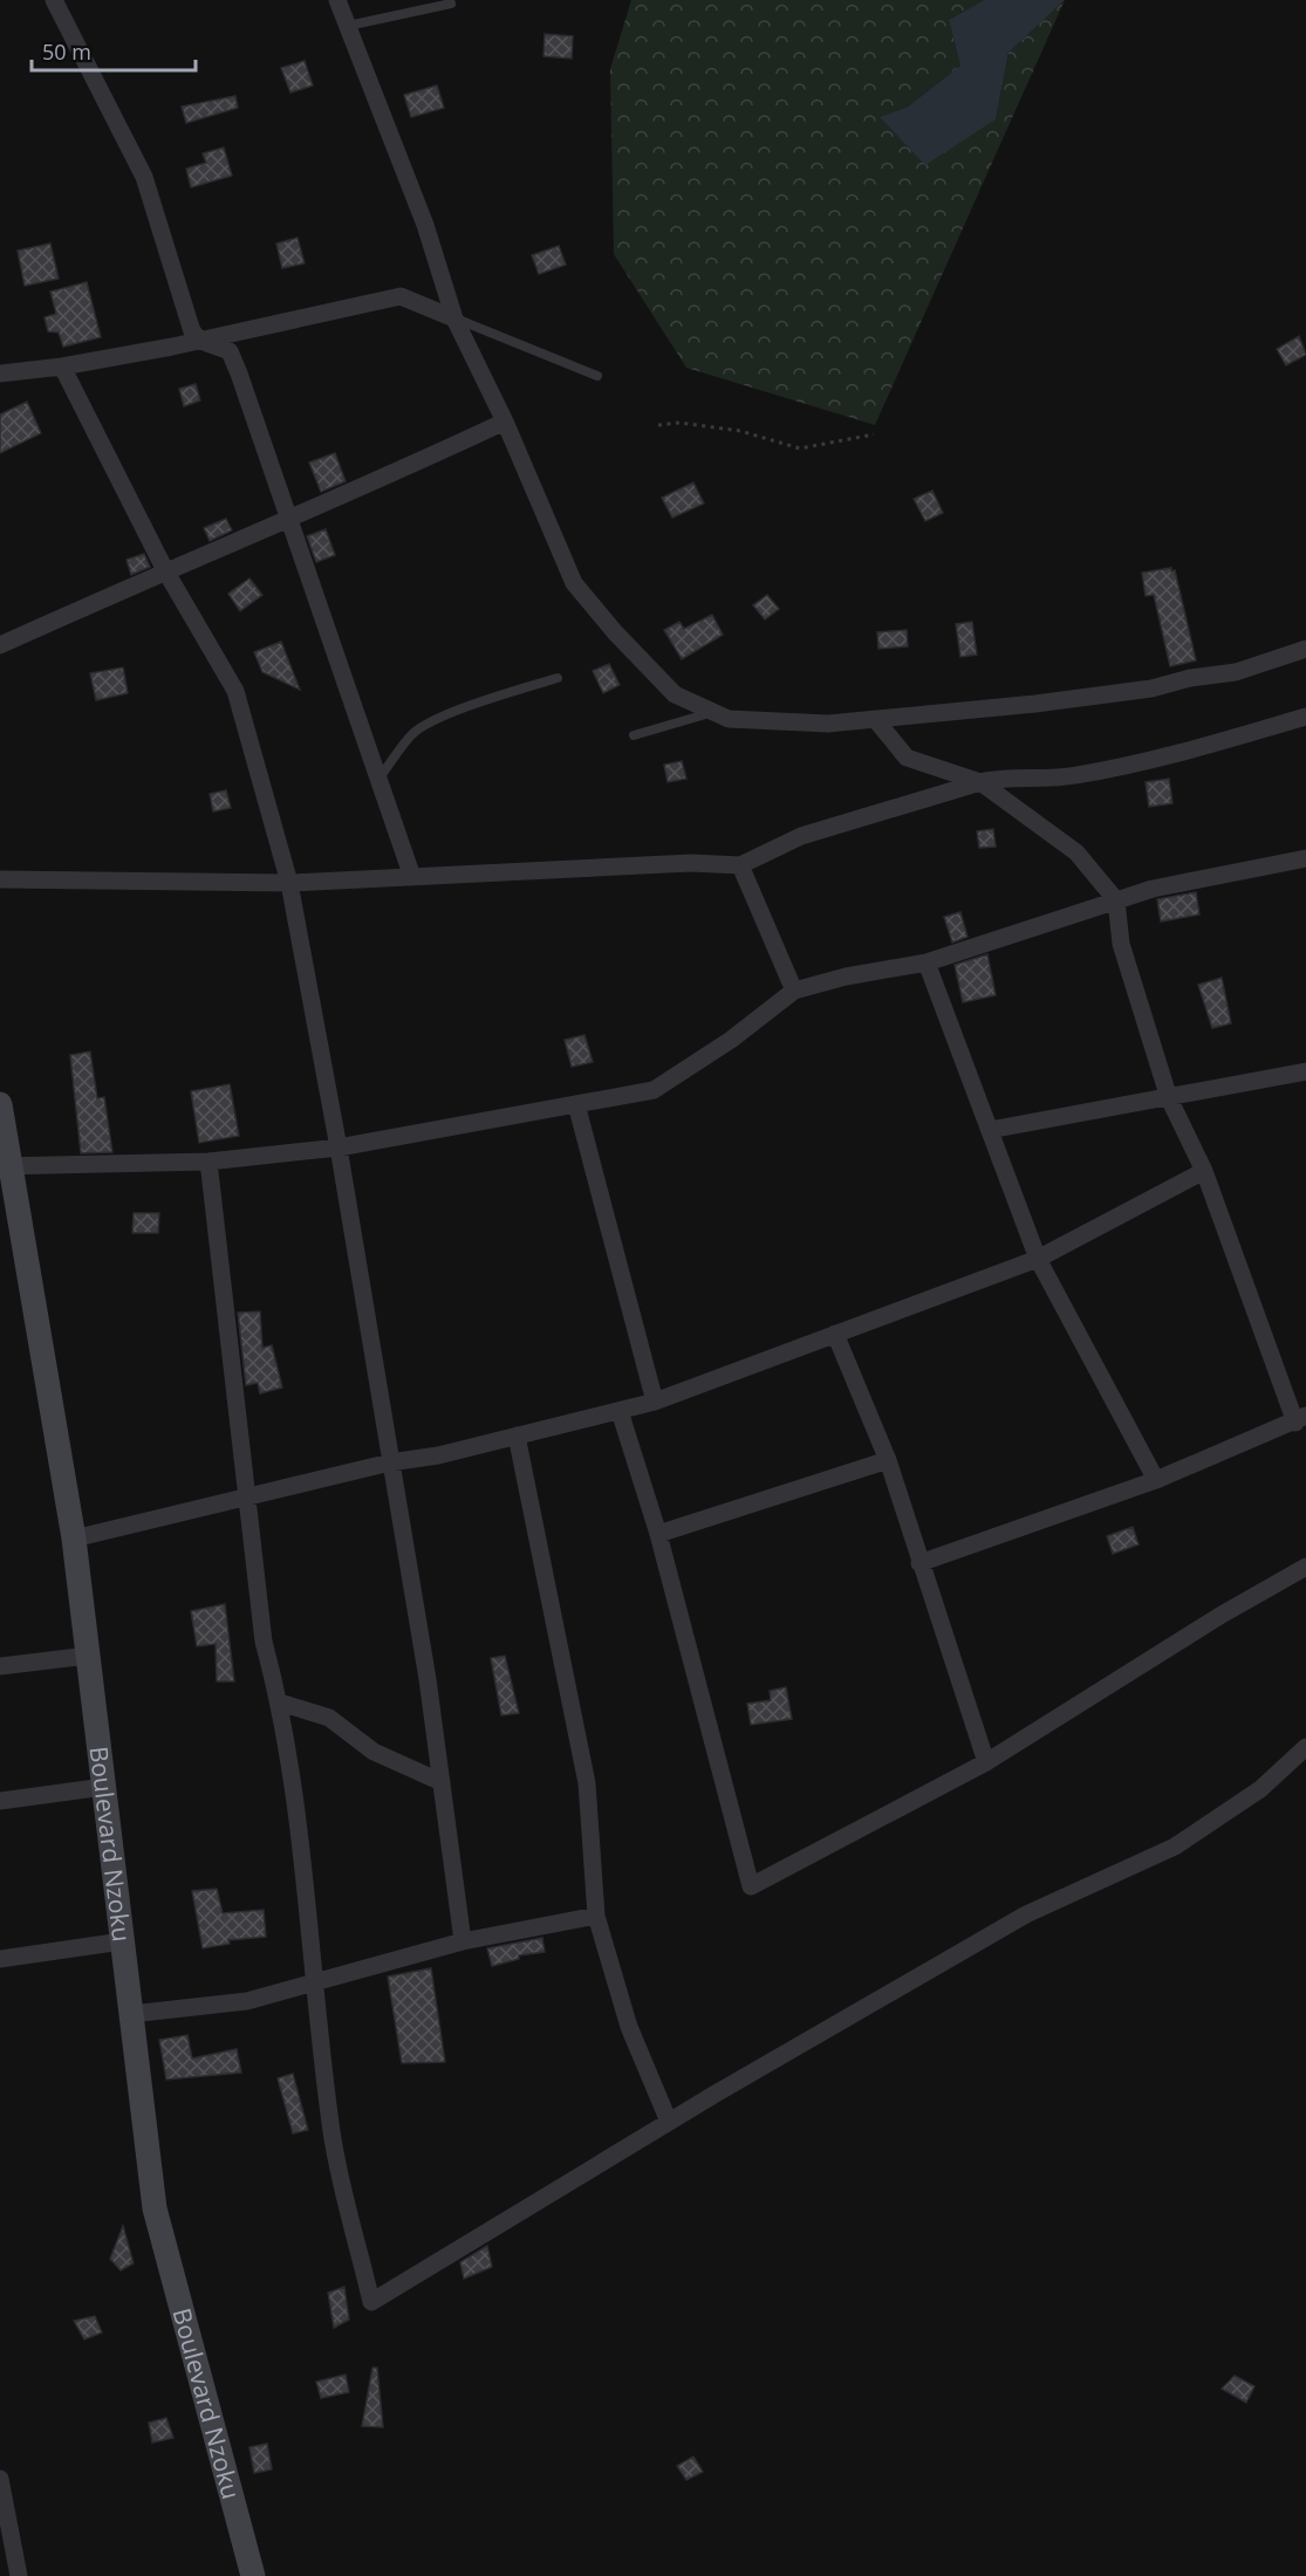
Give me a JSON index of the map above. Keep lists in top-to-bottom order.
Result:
{
  "streets": {
    "street": ["Boulevard Nzoku"]
  },
  "scale_bar": "50 m"
}
